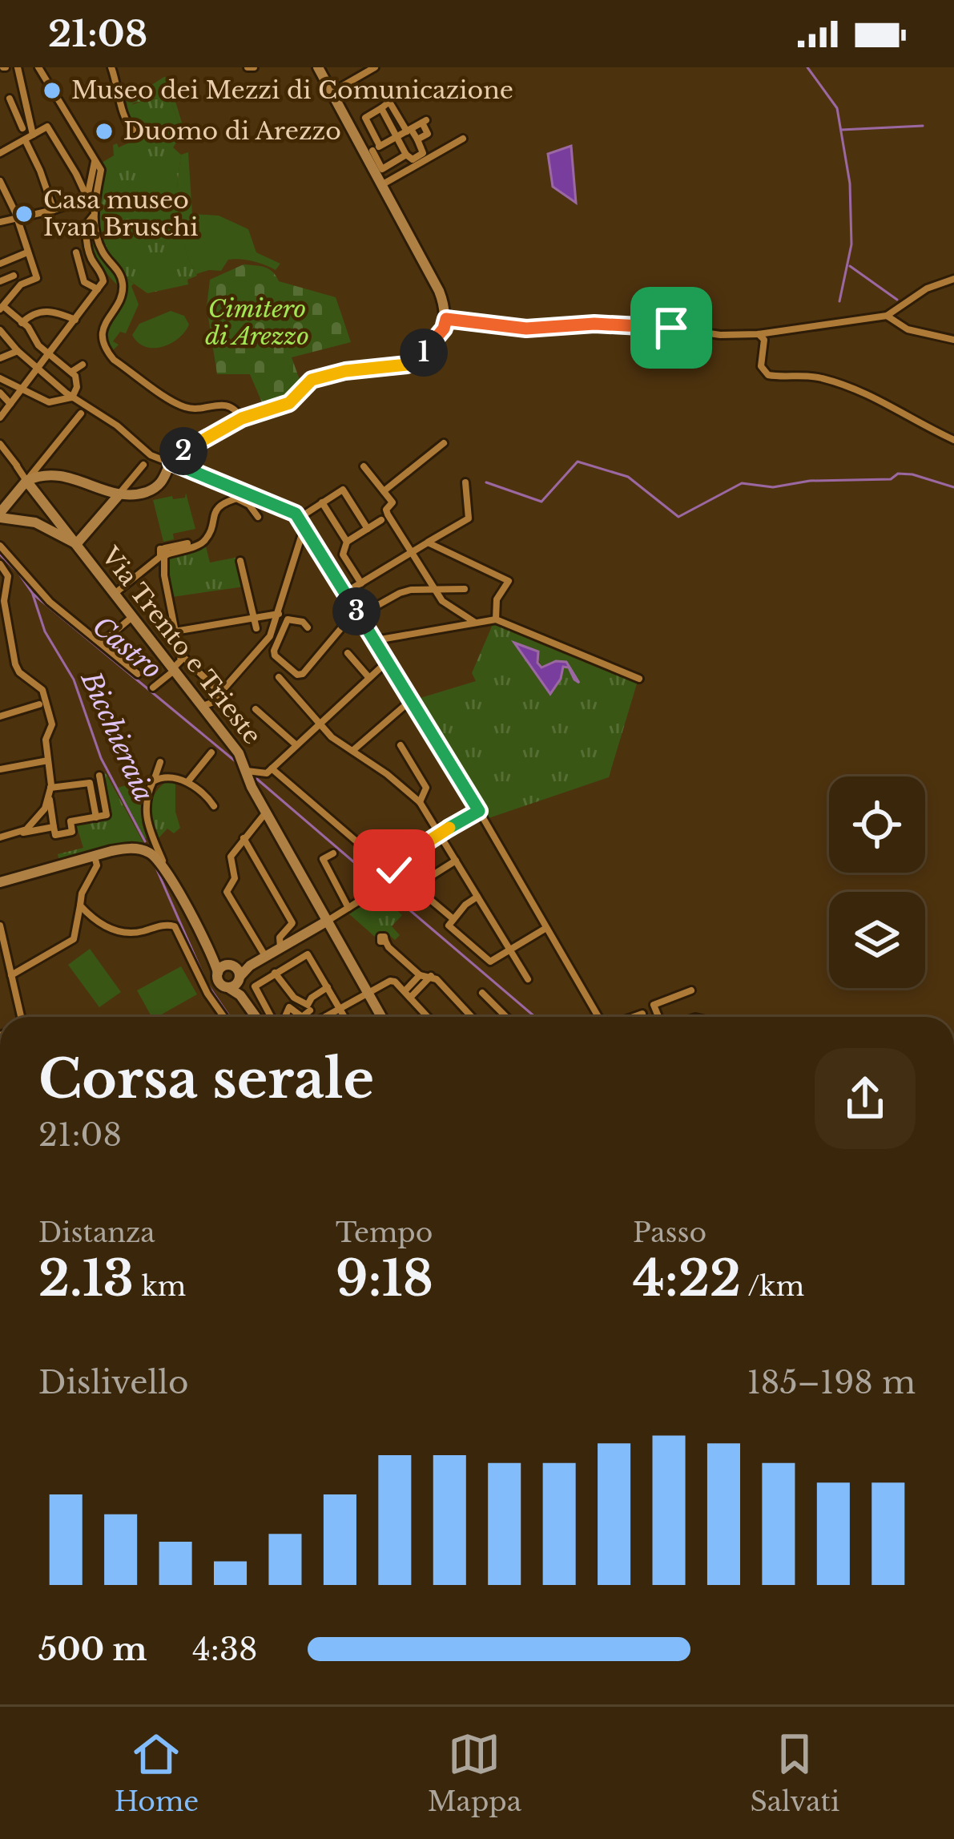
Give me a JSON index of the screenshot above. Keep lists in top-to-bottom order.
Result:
{
  "streets": {
    "main road": ["Via Trento e Trieste"]
  },
  "water": ["Castro", "Bicchieraia"],
  "parks": ["Cimitero di Arezzo"],
  "places": ["Museo dei Mezzi di Comunicazione", "Duomo di Arezzo", "Casa museo Ivan Bruschi"],
  "page": {
    "status": "21:08",
    "pins": ["1", "2", "3"],
    "heading": ["Corsa serale", "21:08"],
    "stats": [
      ["Distanza", "2.13 km"],
      ["Tempo", "9:18"],
      ["Passo", "4:22 /km"]
    ],
    "chart": ["Dislivello", "185–198 m"],
    "list": [
      {
        "name": "500 m",
        "note": "4:38"
      }
    ],
    "tabs": ["Home", "Mappa", "Salvati"]
  }
}
